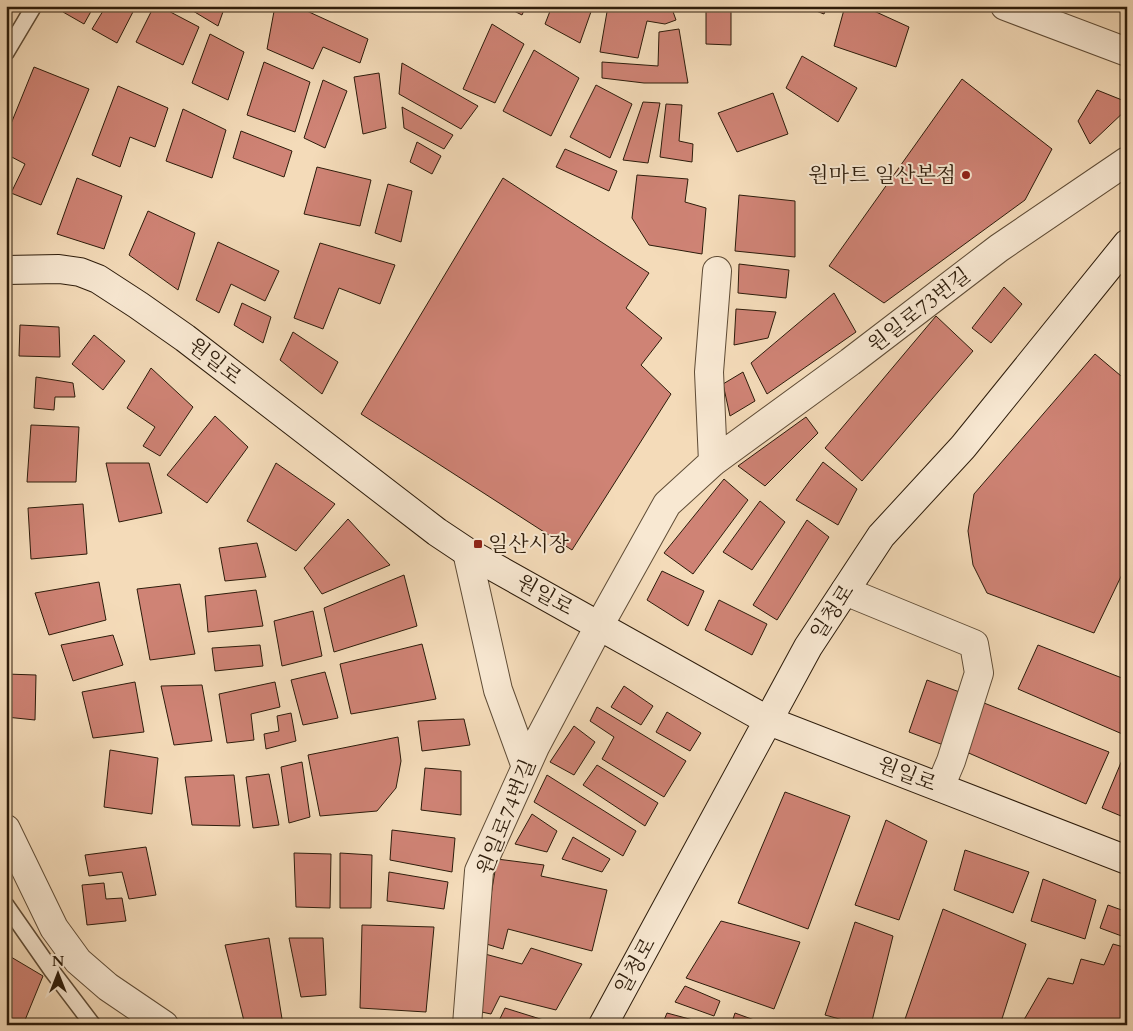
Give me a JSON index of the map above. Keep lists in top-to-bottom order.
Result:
{
  "streets": {
    "street": [
      "원일로73번길",
      "원일로",
      "일청로",
      "원일로74번길"
    ]
  },
  "crossings": [
    ["원일로73번길", "원일로"],
    ["원일로73번길", "원일로74번길"],
    ["원일로", "일청로"],
    ["원일로", "원일로74번길"]
  ],
  "places": {
    "other": ["원마트 일산본점"],
    "transit": ["일산시장"]
  },
  "north": "top"
}
